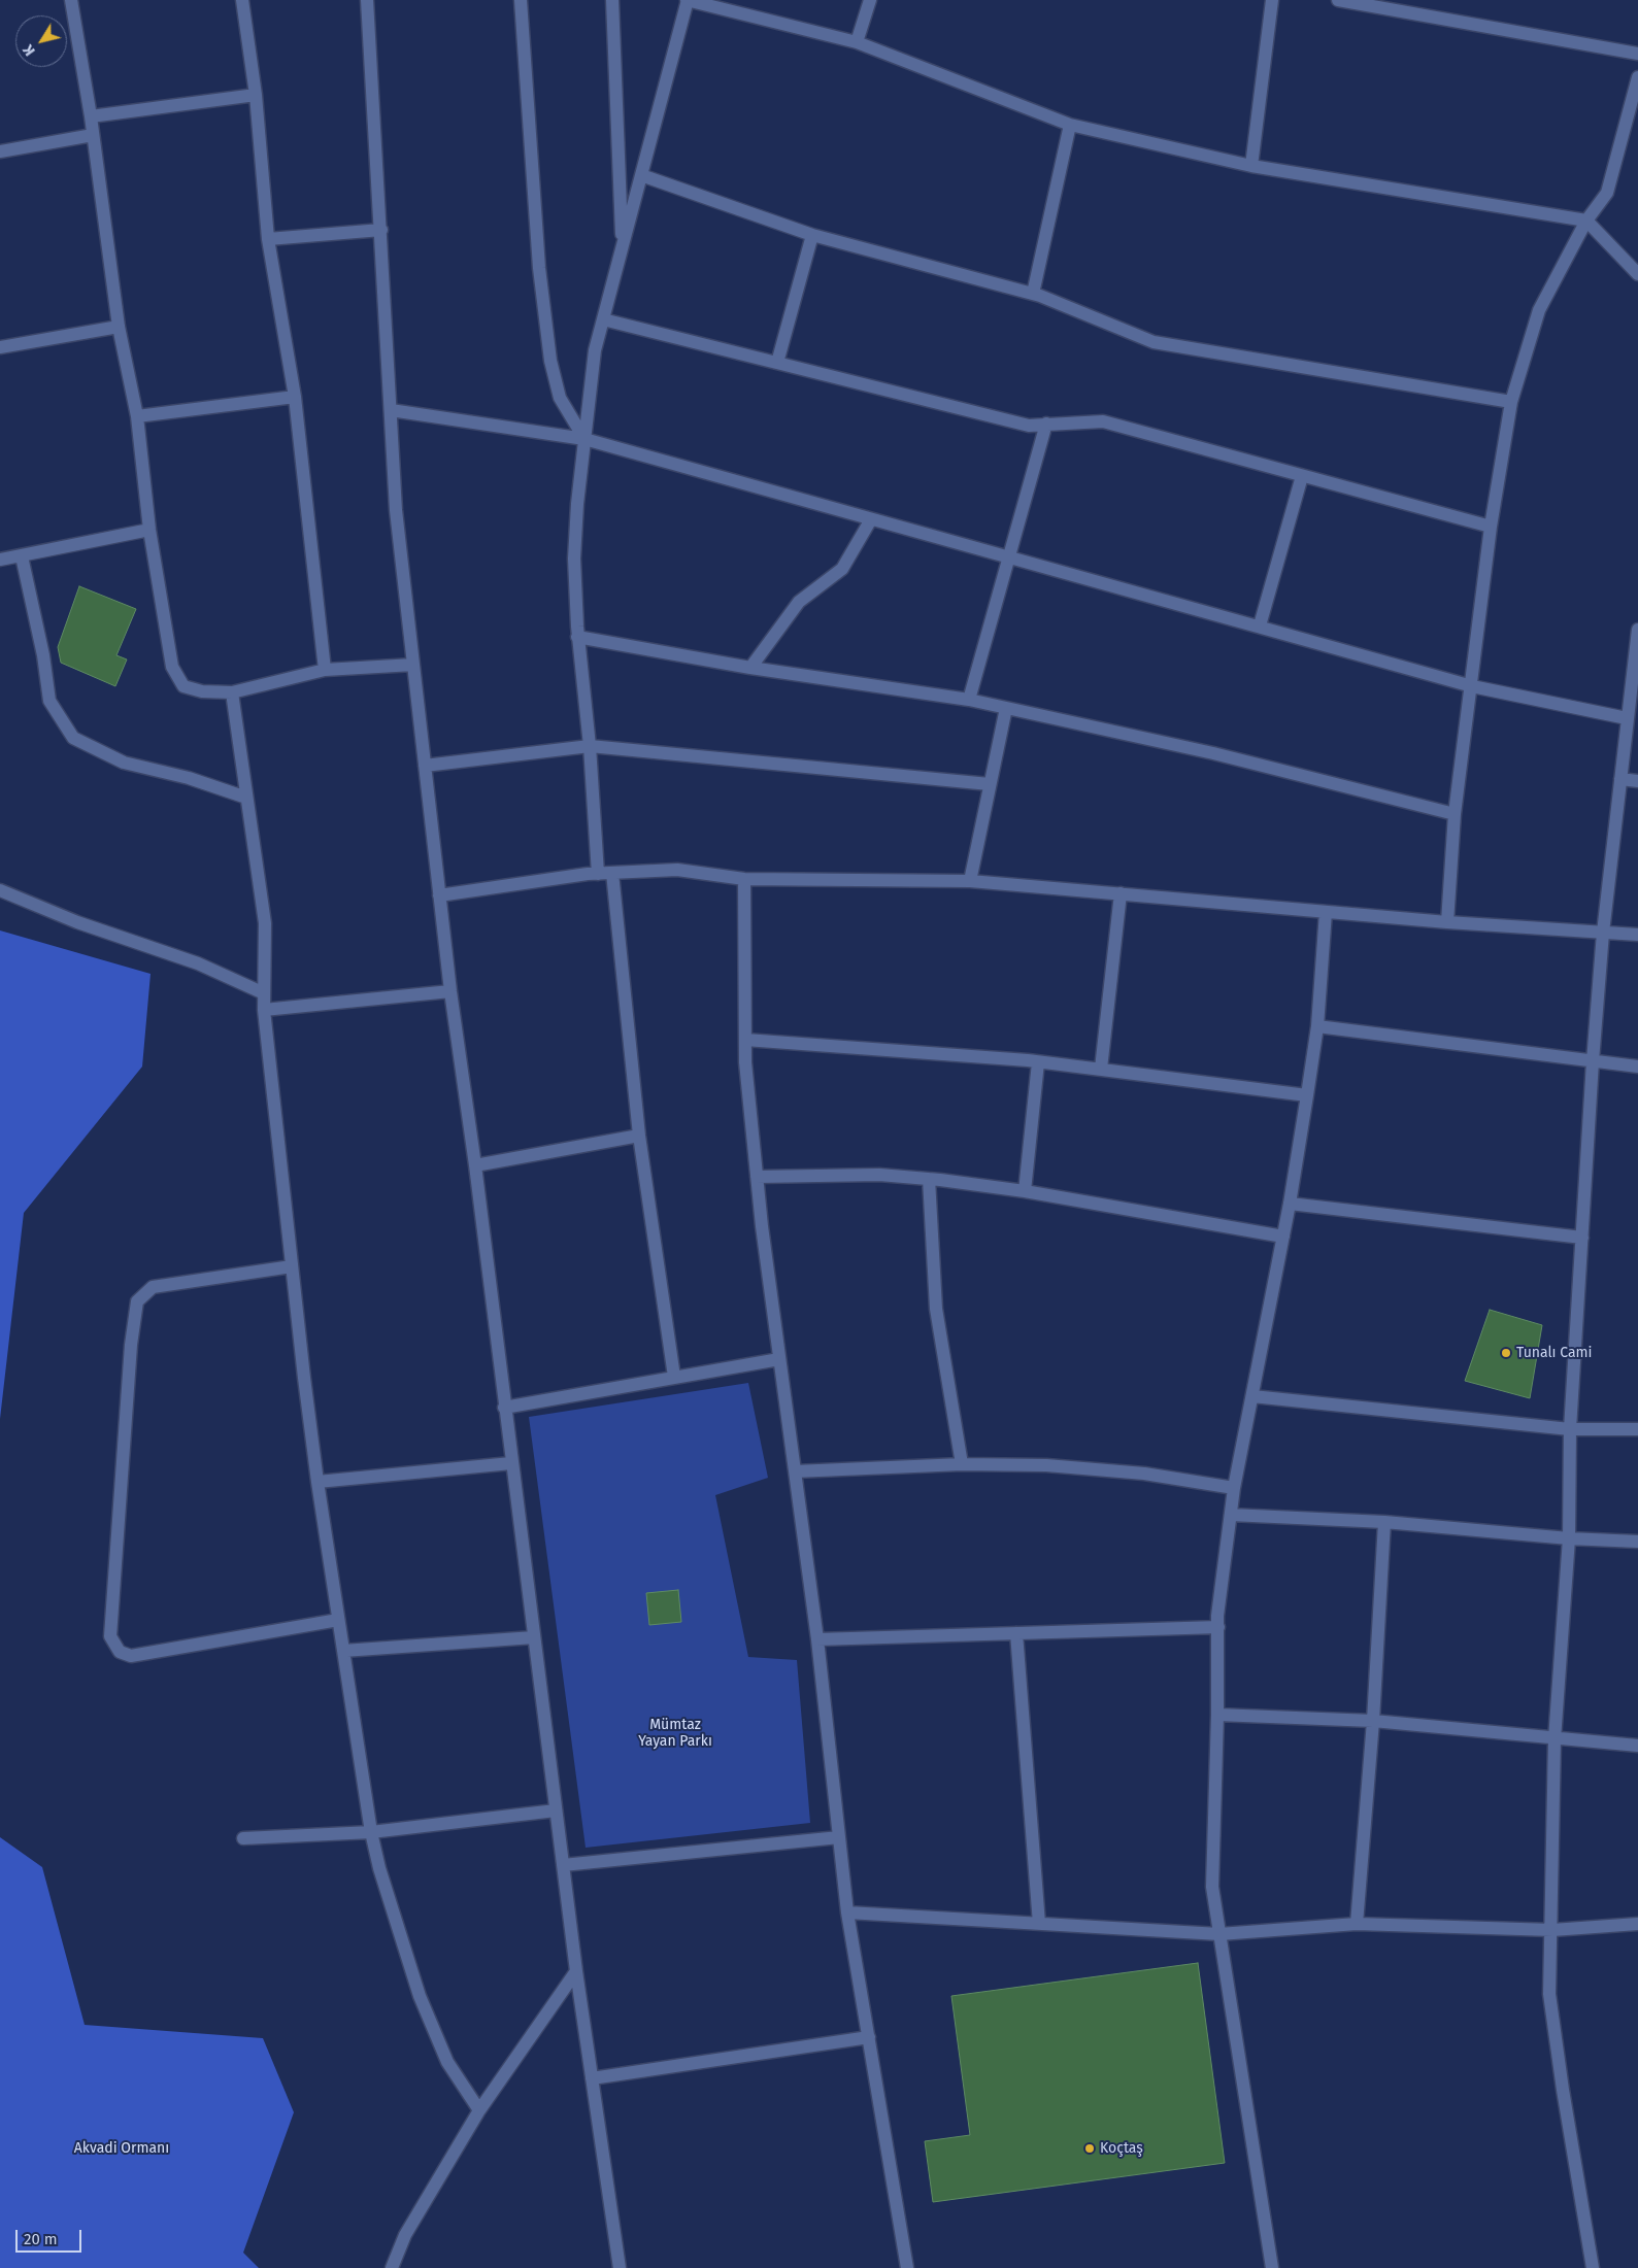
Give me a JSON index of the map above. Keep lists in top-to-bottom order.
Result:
{
  "parks": ["Mümtaz Yayan Parkı", "Akvadi Ormanı"],
  "places": ["Tunalı Cami", "Koçtaş"],
  "scale_bar": "20 m",
  "north": "bottom left"
}
